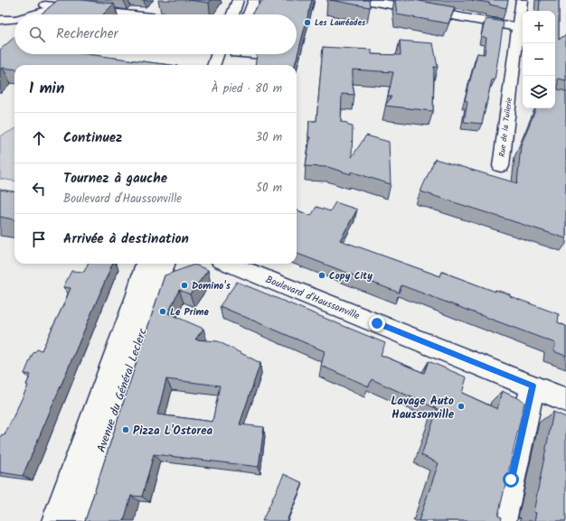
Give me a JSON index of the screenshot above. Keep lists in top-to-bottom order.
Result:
{
  "streets": {
    "street": ["Rue de la Tuilerie", "Boulevard d'Haussonville", "Avenue du Général Leclerc"]
  },
  "places": [
    "Les Lauréades",
    "Copy City",
    "Domino's",
    "Le Prime",
    "Lavage Auto Haussonville",
    "Pizza L'Ostorea"
  ],
  "page": {
    "map_buttons": ["+", "−"],
    "search": "Rechercher",
    "heading": ["1 min", "À pied · 80 m"],
    "list": [
      ["Continuez", "30 m"],
      ["Tournez à gauche", "Boulevard d'Haussonville", "50 m"],
      "Arrivée à destination"
    ]
  }
}
